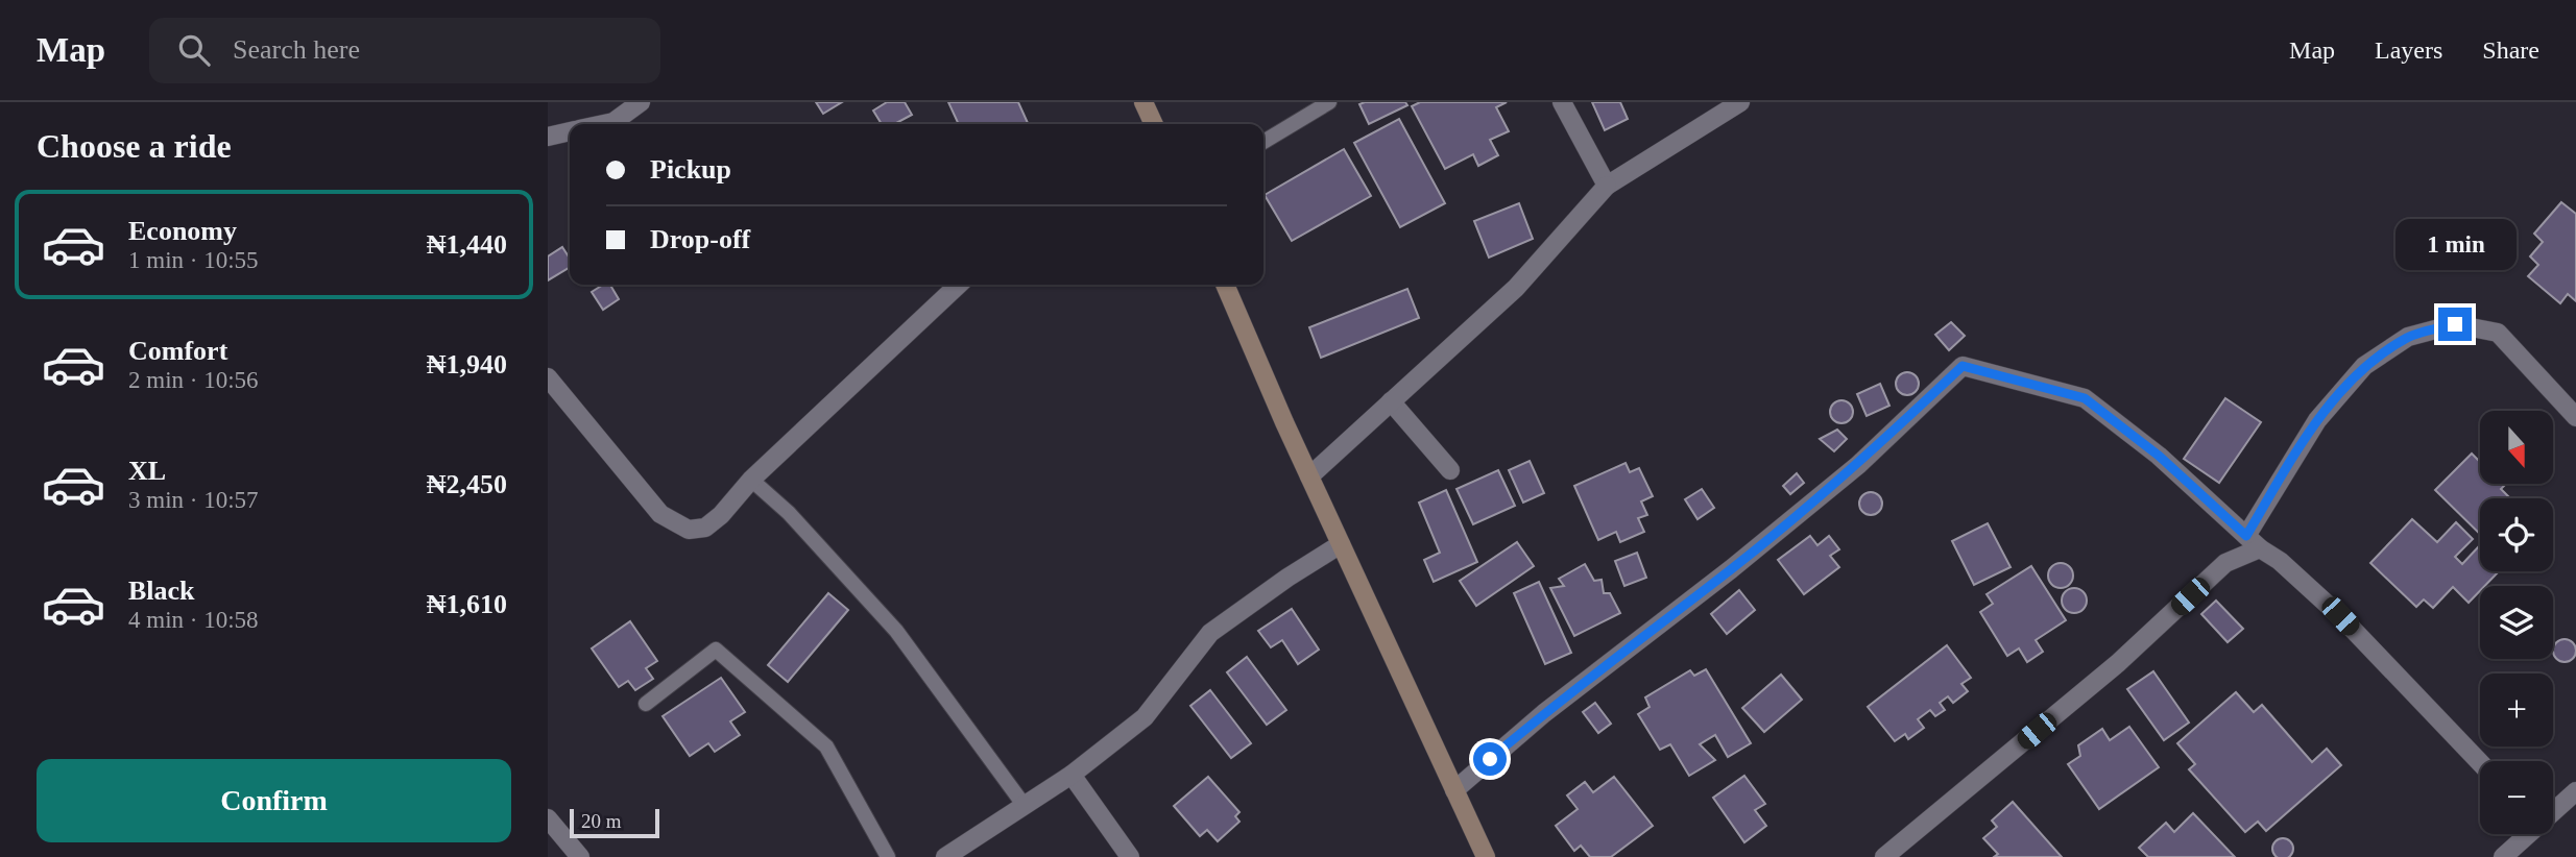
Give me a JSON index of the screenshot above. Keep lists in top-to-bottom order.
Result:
{
  "scale_bar": "20 m",
  "north": "bottom",
  "page": {
    "header": "Map",
    "search": "Search here",
    "nav": ["Map", "Layers", "Share"],
    "heading": "Choose a ride",
    "banner": ["Pickup", "Drop-off"],
    "list": [
      {
        "name": "Economy",
        "note": "1 min · 10:55",
        "value": "₦1,440"
      },
      {
        "name": "Comfort",
        "note": "2 min · 10:56",
        "value": "₦1,940"
      },
      {
        "name": "XL",
        "note": "3 min · 10:57",
        "value": "₦2,450"
      },
      {
        "name": "Black",
        "note": "4 min · 10:58",
        "value": "₦1,610"
      }
    ],
    "bubble": "1 min",
    "map_buttons": ["+", "−"],
    "buttons": "Confirm",
    "scale": "20 m"
  }
}
